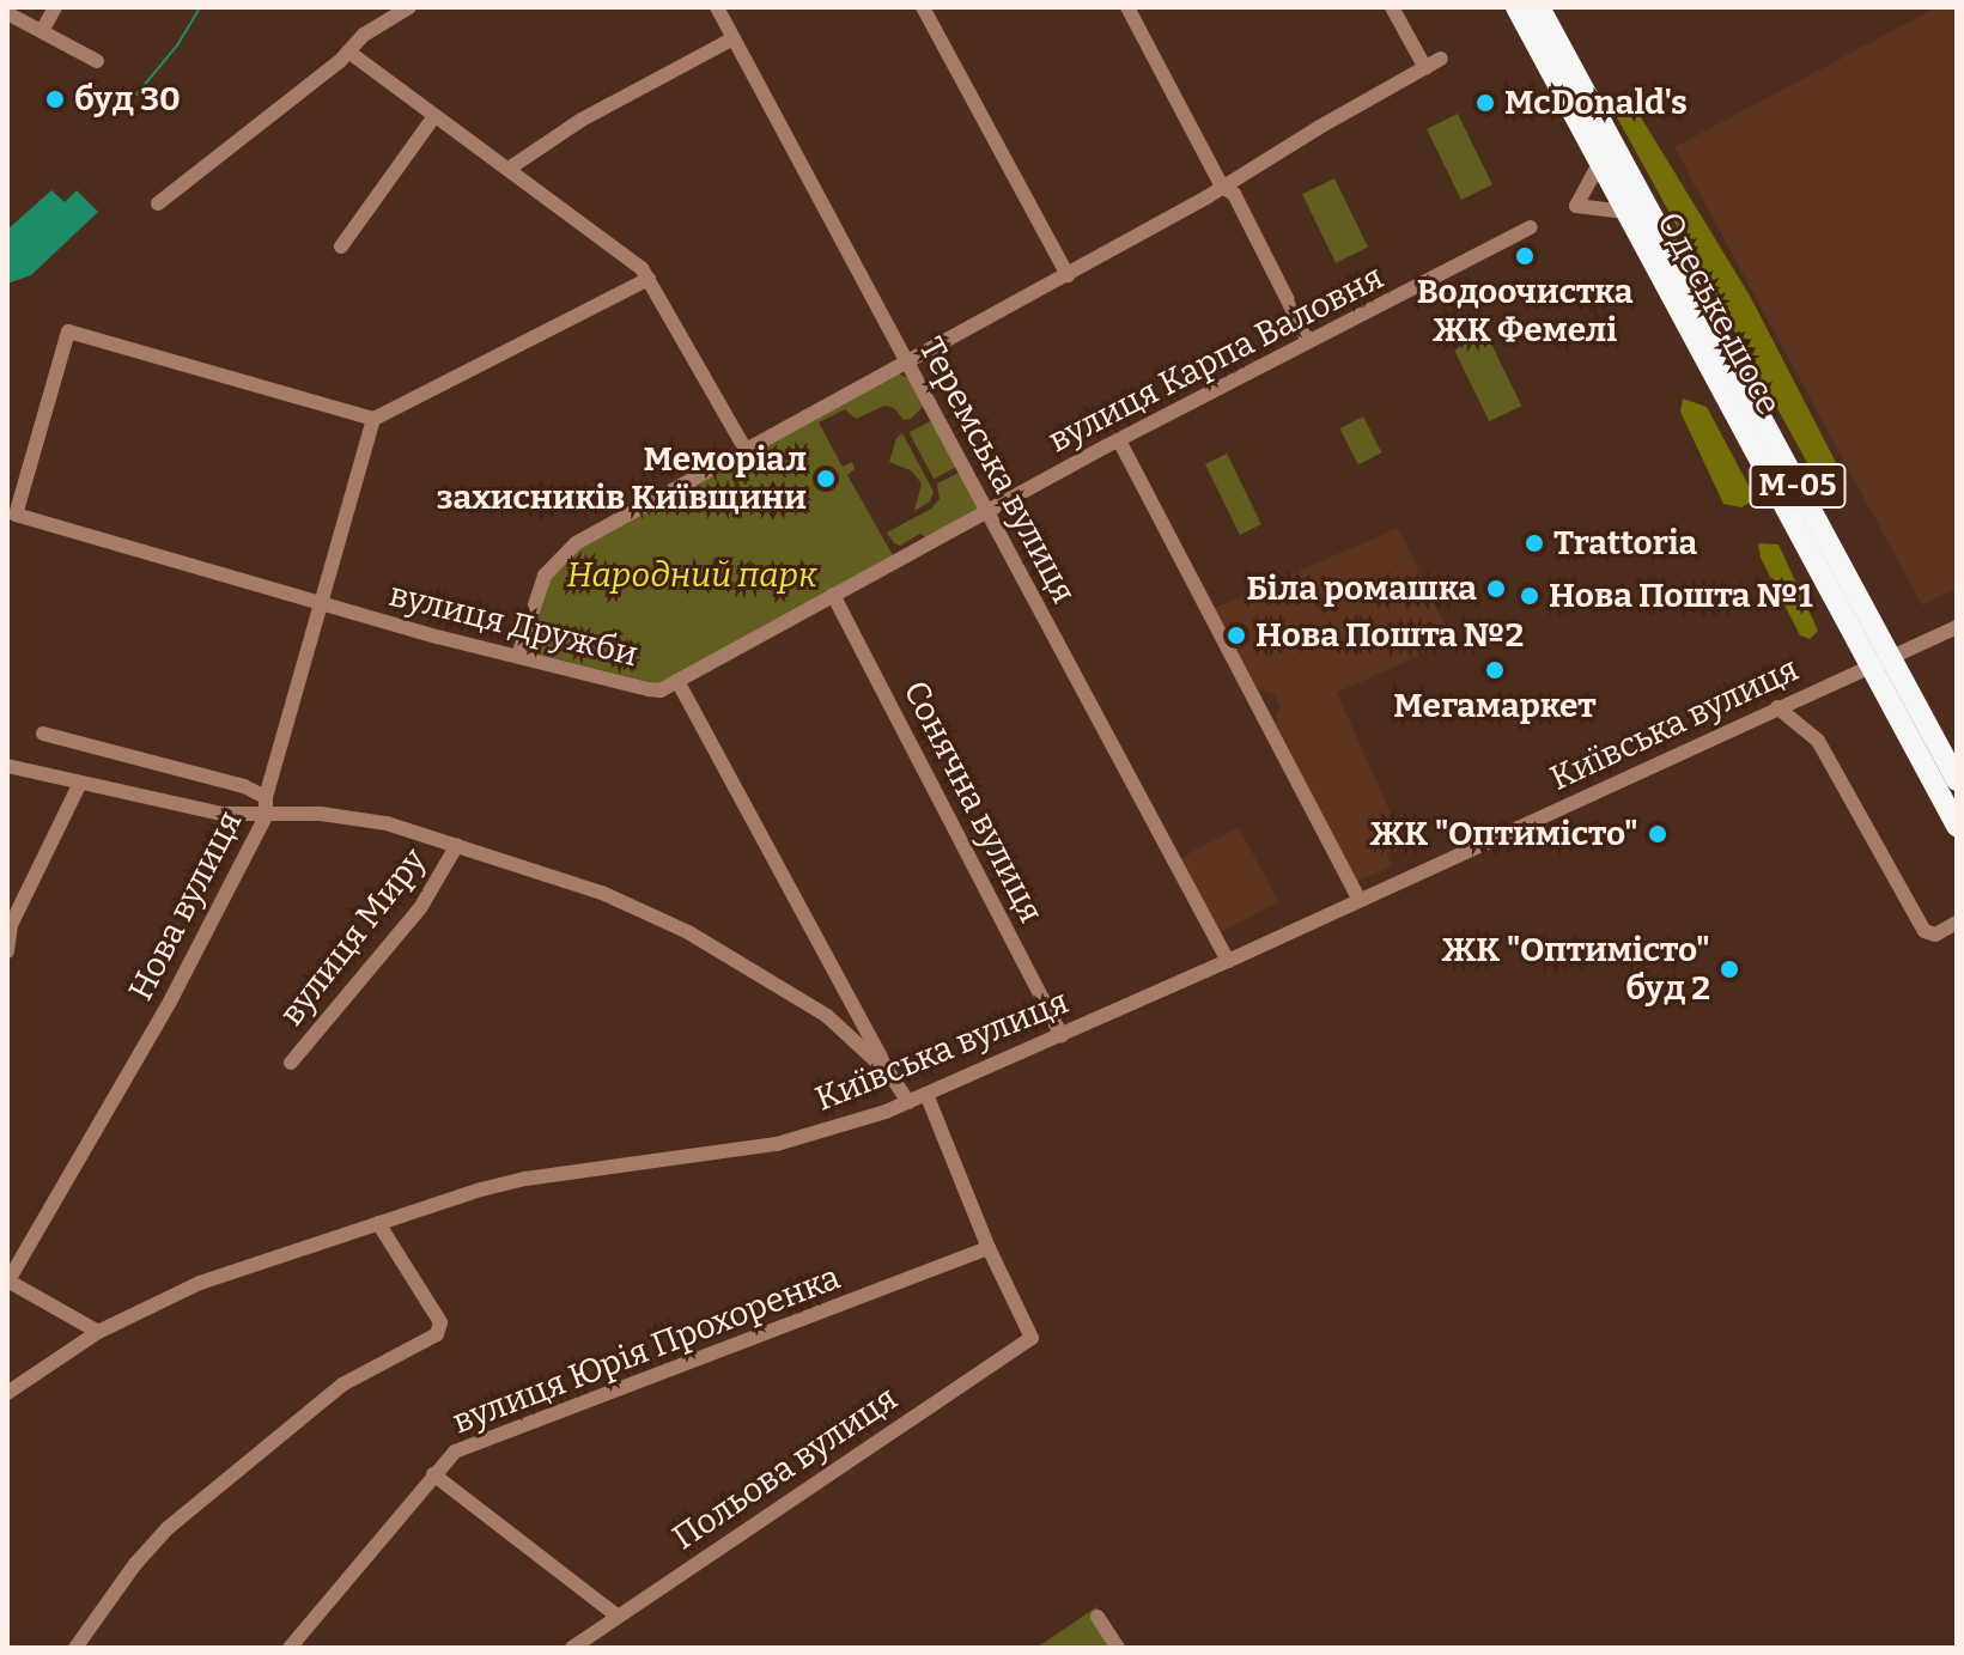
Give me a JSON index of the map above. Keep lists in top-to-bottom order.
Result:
{
  "streets": {
    "highway": ["Одеське шосе", "М-05"],
    "street": [
      "вулиця Карпа Валовня",
      "Теремська вулиця",
      "вулиця Дружби",
      "Київська вулиця",
      "Сонячна вулиця",
      "Нова вулиця",
      "вулиця Миру",
      "вулиця Юрія Прохоренка",
      "Польова вулиця"
    ]
  },
  "crossings": [
    ["Одеське шосе", "М-05"],
    ["Одеське шосе", "Київська вулиця"],
    ["вулиця Карпа Валовня", "Теремська вулиця"],
    ["вулиця Карпа Валовня", "вулиця Дружби"],
    ["вулиця Карпа Валовня", "Сонячна вулиця"],
    ["Теремська вулиця", "Київська вулиця"],
    ["вулиця Дружби", "Нова вулиця"],
    ["Київська вулиця", "Сонячна вулиця"],
    ["вулиця Юрія Прохоренка", "Польова вулиця"]
  ],
  "parks": ["Народний парк"],
  "places": [
    "буд 30",
    "McDonald's",
    "Водоочистка ЖК Фемелі",
    "Меморіал захисників Київщини",
    "Trattoria",
    "Біла ромашка",
    "Нова Пошта №1",
    "Нова Пошта №2",
    "Мегамаркет",
    "ЖК \"Оптимісто\"",
    "ЖК \"Оптимісто\" буд 2"
  ]
}
